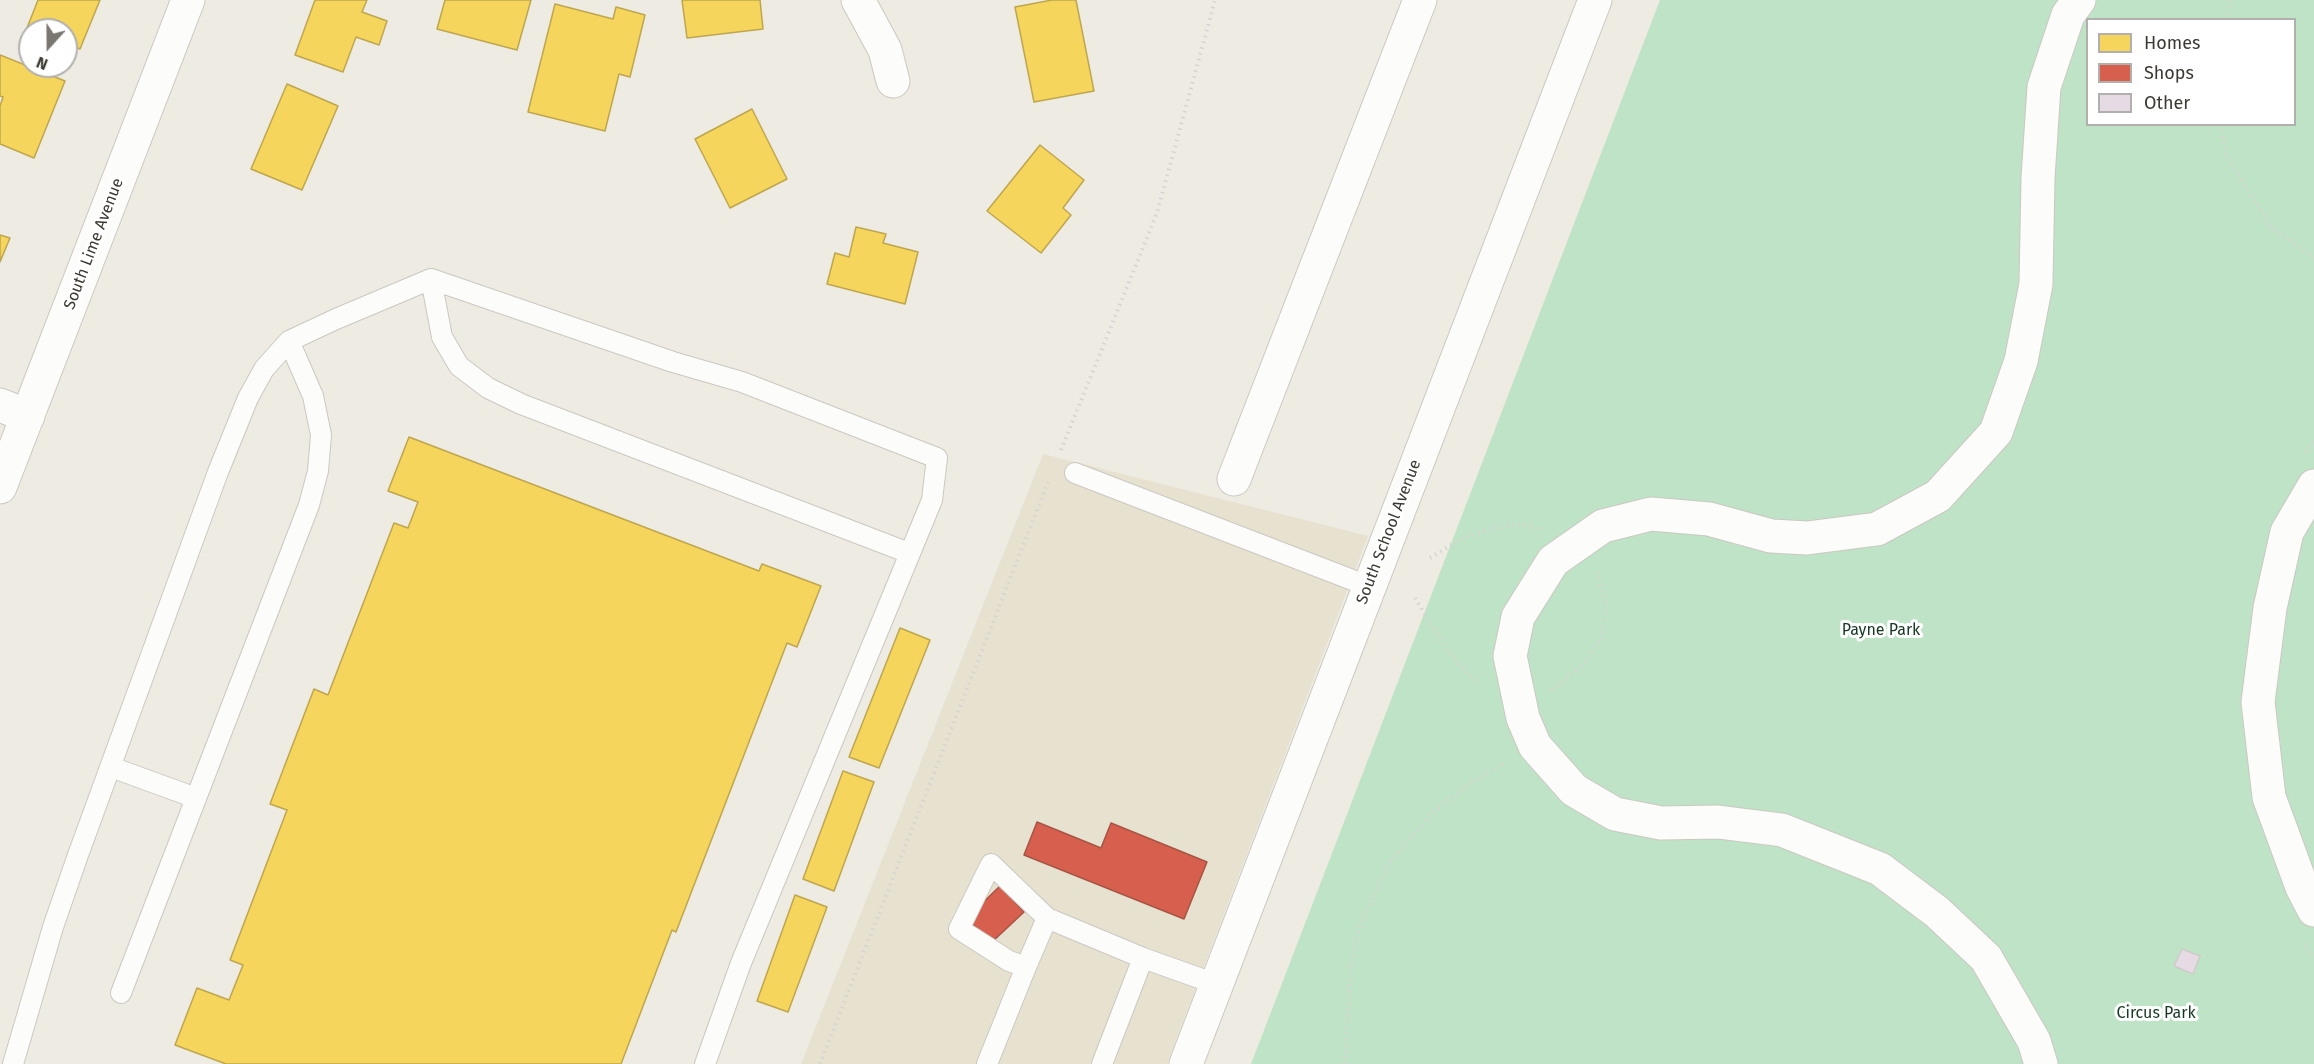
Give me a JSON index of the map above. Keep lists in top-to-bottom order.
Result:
{
  "streets": {
    "street": ["South Lime Avenue", "South School Avenue"]
  },
  "parks": ["Payne Park", "Circus Park"],
  "legend": ["Homes", "Shops", "Other"],
  "north": "bottom"
}
